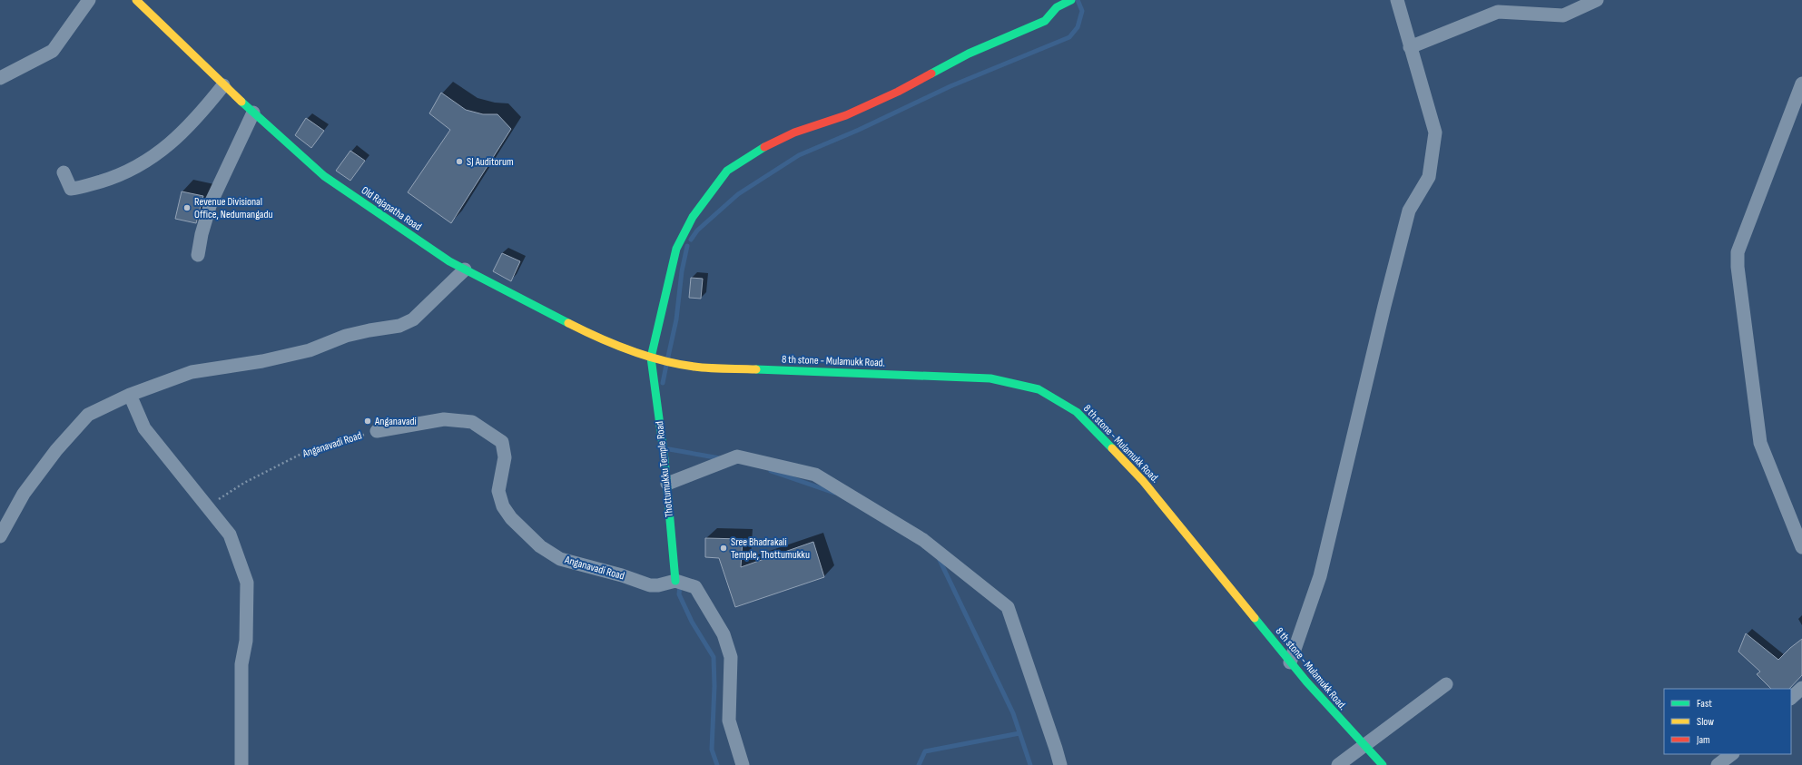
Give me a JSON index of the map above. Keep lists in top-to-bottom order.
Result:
{
  "streets": {
    "main road": ["Old Rajapatha Road", "8 th stone - Mulamukk Road.", "Thottumukku Temple Road"],
    "street": ["Anganavadi Road"]
  },
  "crossings": [
    ["Old Rajapatha Road", "8 th stone - Mulamukk Road."],
    ["Old Rajapatha Road", "Thottumukku Temple Road"],
    ["Anganavadi Road", "Thottumukku Temple Road"]
  ],
  "places": [
    "SJ Auditorum",
    "Revenue Divisional Office, Nedumangadu",
    "Anganavadi",
    "Sree Bhadrakali Temple, Thottumukku"
  ],
  "legend": ["Fast", "Slow", "Jam"]
}
